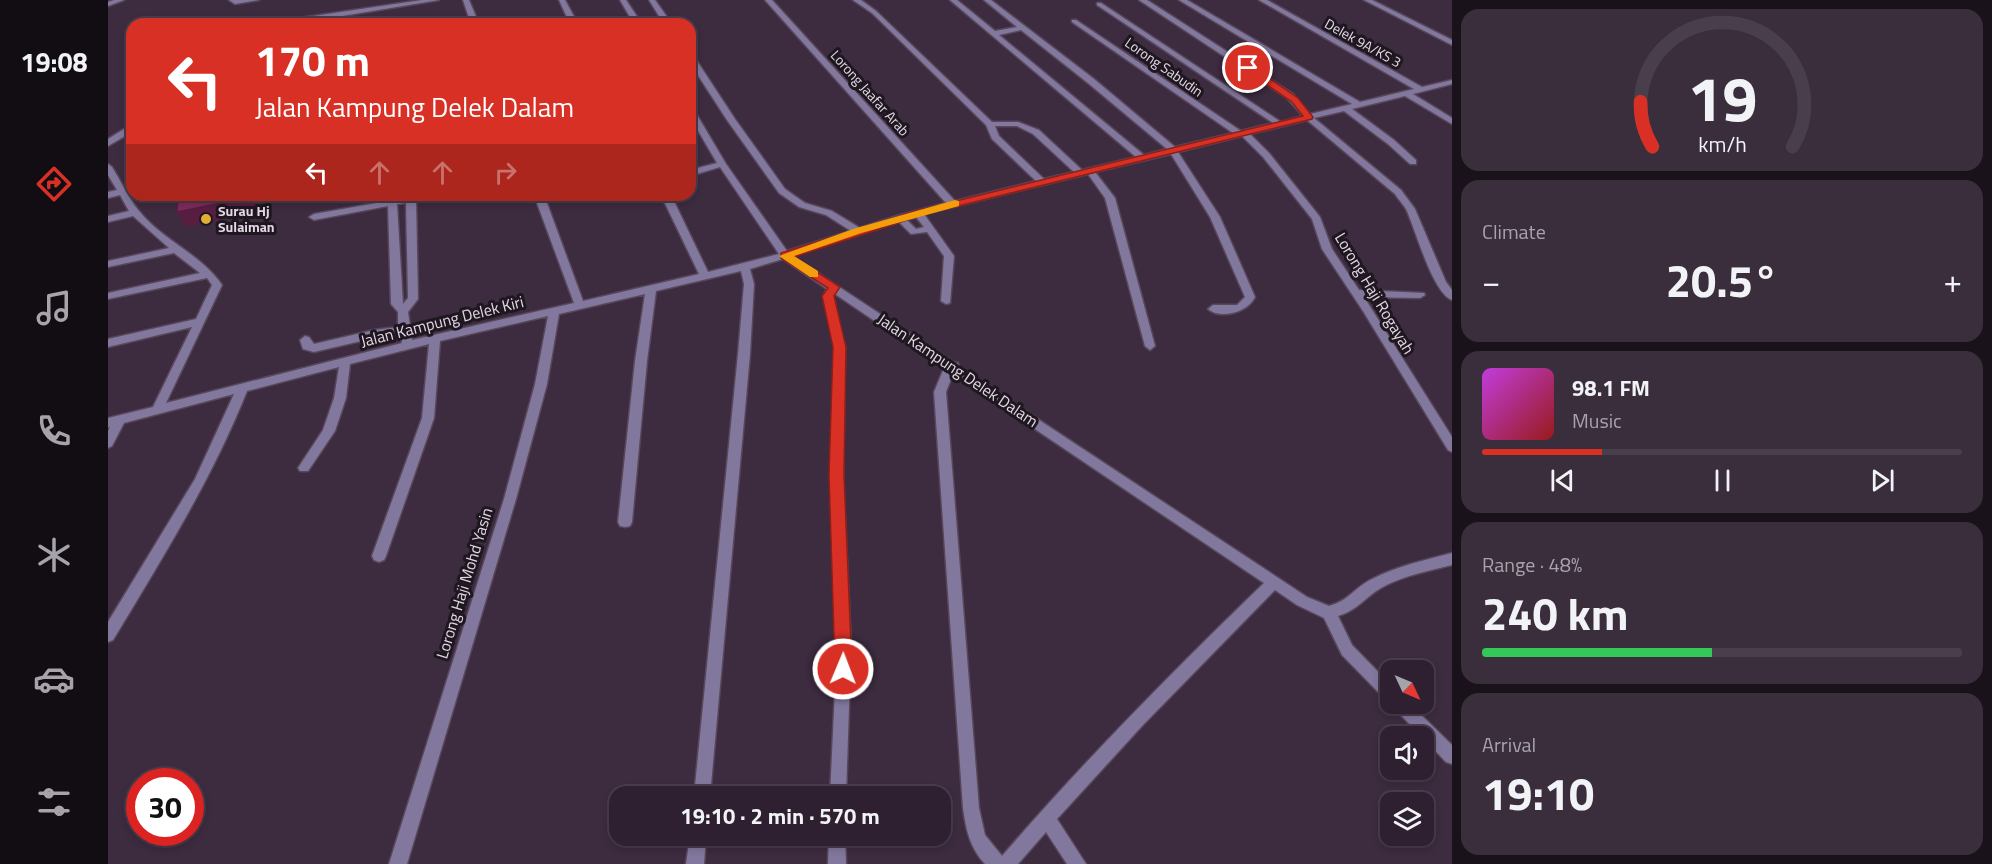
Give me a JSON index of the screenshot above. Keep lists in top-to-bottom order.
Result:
{
  "streets": {
    "street": [
      "Delek 9A/KS 3",
      "Lorong Sabudin",
      "Lorong Jaafar Arab",
      "Lorong Haji Rogayah",
      "Jalan Kampung Delek Kiri",
      "Jalan Kampung Delek Dalam",
      "Lorong Haji Mohd Yasin"
    ]
  },
  "crossings": [
    ["Delek 9A/KS 3", "Jalan Kampung Delek Kiri"],
    ["Lorong Sabudin", "Lorong Haji Rogayah"],
    ["Lorong Sabudin", "Jalan Kampung Delek Kiri"],
    ["Lorong Jaafar Arab", "Jalan Kampung Delek Kiri"],
    ["Lorong Haji Rogayah", "Jalan Kampung Delek Kiri"],
    ["Jalan Kampung Delek Kiri", "Jalan Kampung Delek Dalam"],
    ["Jalan Kampung Delek Kiri", "Lorong Haji Mohd Yasin"]
  ],
  "places": ["Surau Hj Sulaiman"],
  "north": "bottom right",
  "page": {
    "tabs": "19:08",
    "turn": ["170 m", "Jalan Kampung Delek Dalam"],
    "tile": [
      "Climate",
      ["Range · 48%", "240 km"],
      ["Arrival", "19:10"]
    ],
    "heat": ["−", "20.5°", "+"],
    "song": ["98.1 FM", "Music"],
    "limit": "30",
    "trip": "19:10 · 2 min · 570 m",
    "gauge": ["19", "km/h"]
  }
}
